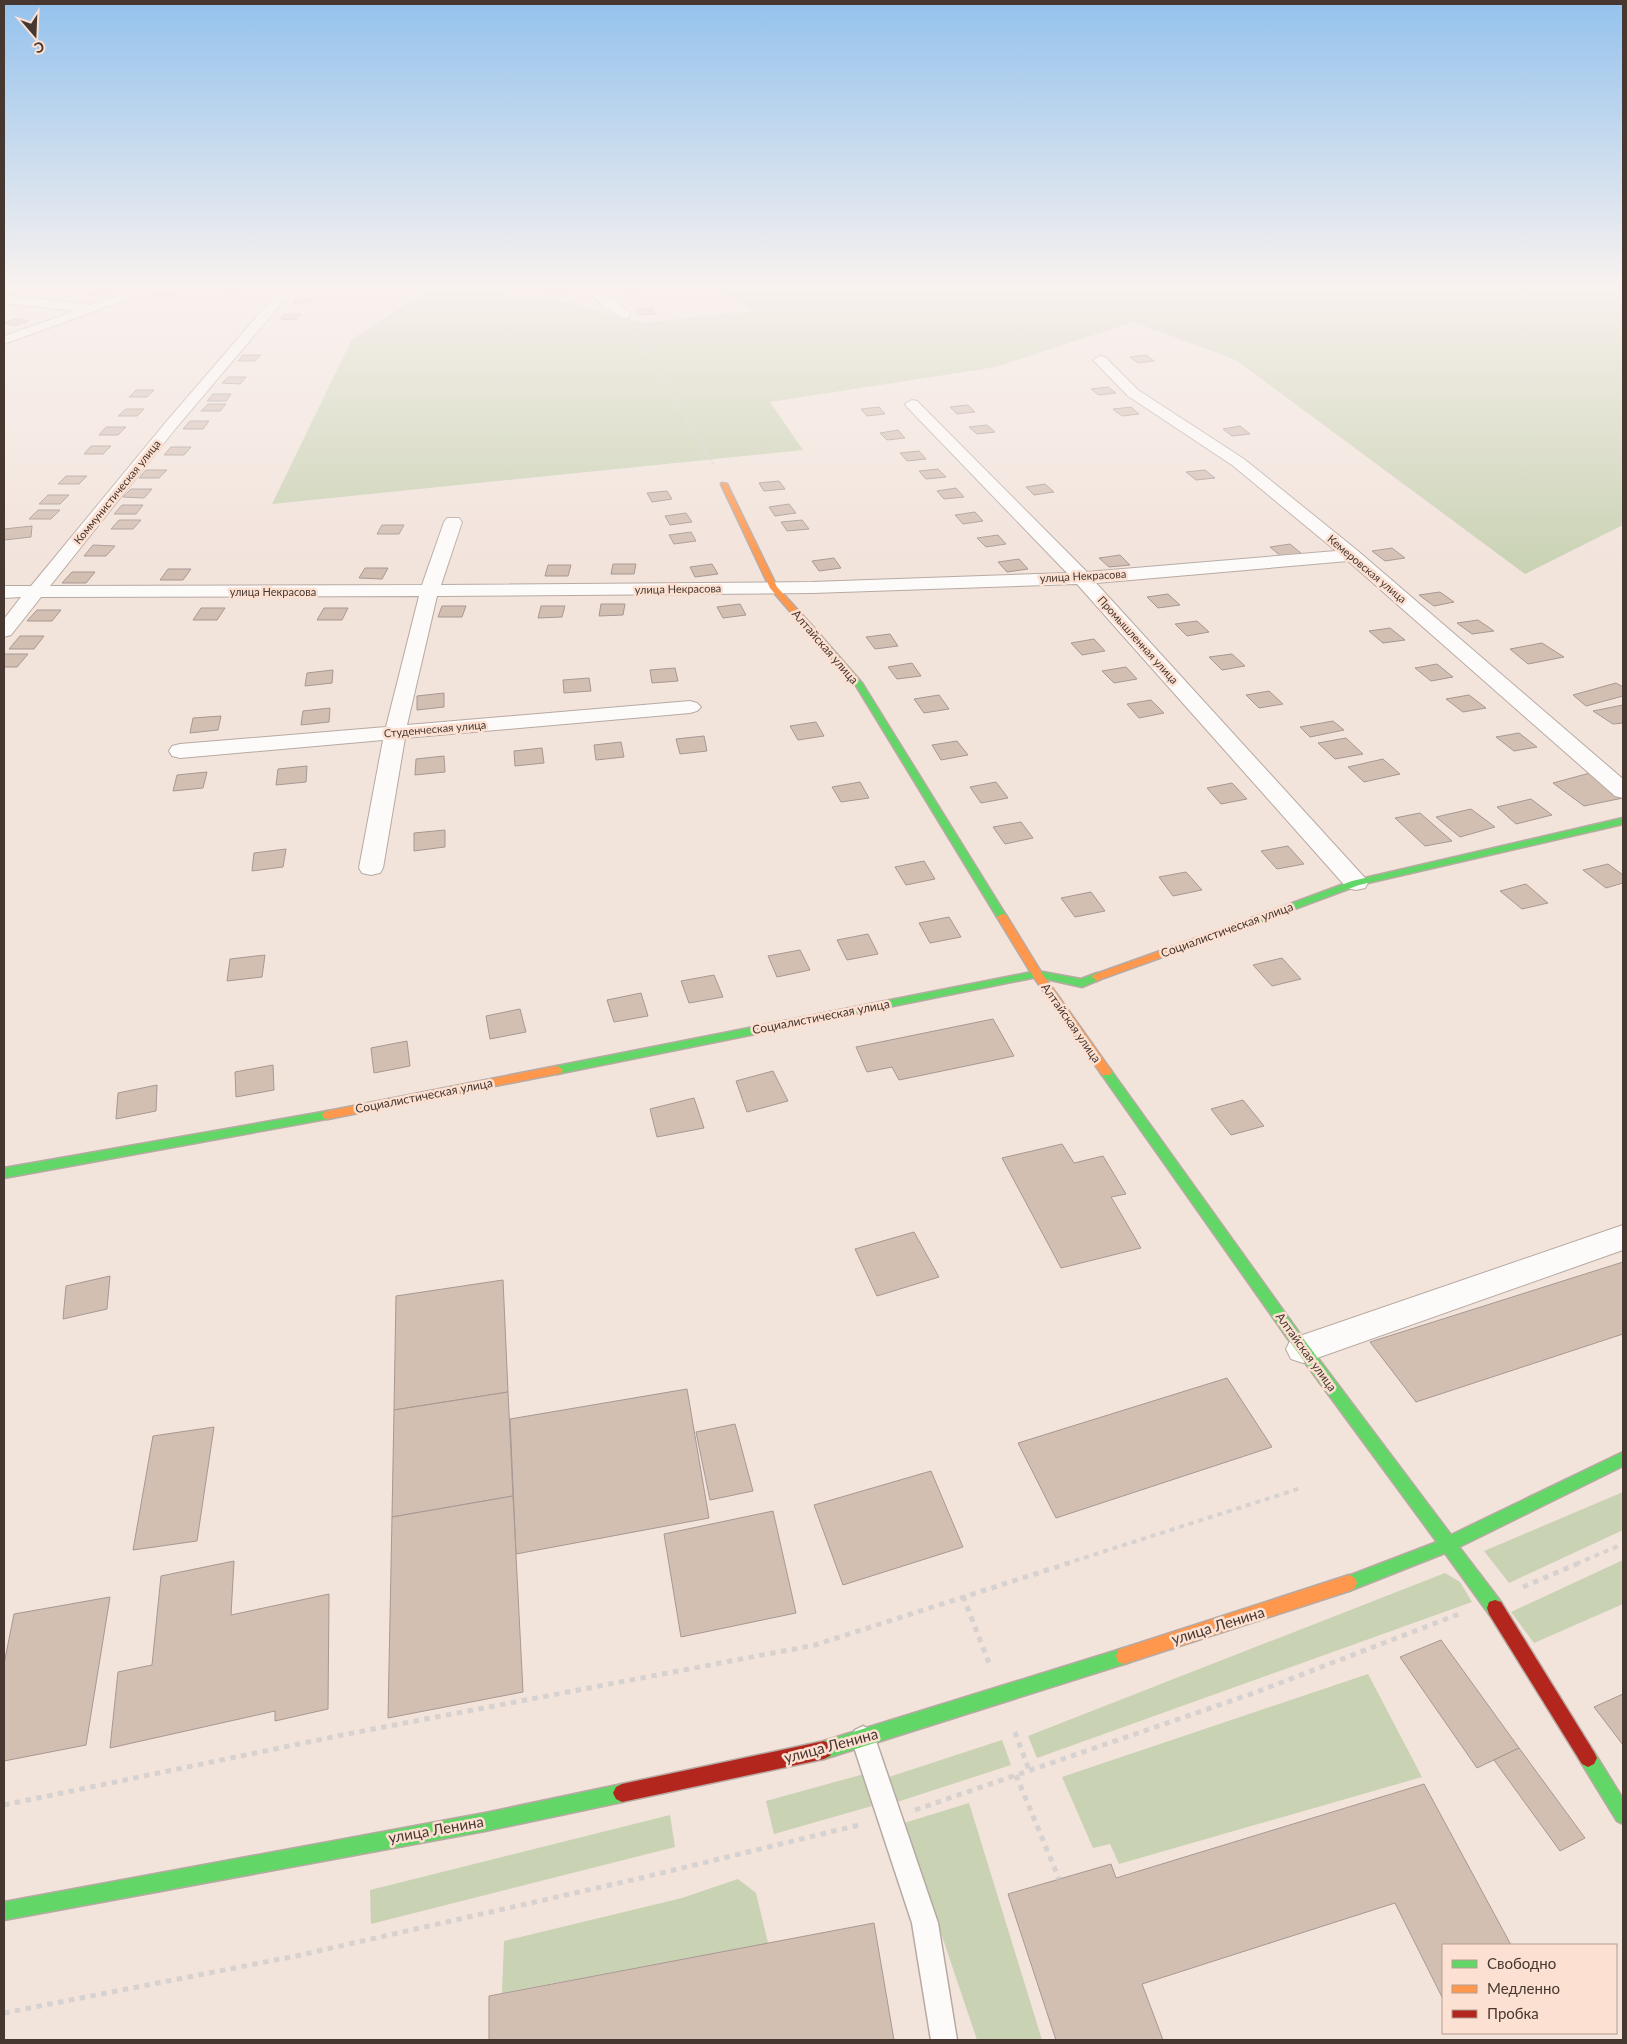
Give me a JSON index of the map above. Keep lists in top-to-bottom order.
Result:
{
  "streets": {
    "street": [
      "Коммунистическая улица",
      "Кемеровская улица",
      "улица Некрасова",
      "Промышленная улица",
      "Алтайская улица",
      "Студенческая улица",
      "Социалистическая улица",
      "улица Ленина"
    ]
  },
  "crossings": [
    ["Коммунистическая улица", "улица Некрасова"],
    ["Кемеровская улица", "улица Некрасова"],
    ["улица Некрасова", "Промышленная улица"],
    ["улица Некрасова", "Алтайская улица"],
    ["Промышленная улица", "Социалистическая улица"],
    ["Алтайская улица", "Социалистическая улица"],
    ["Алтайская улица", "улица Ленина"]
  ],
  "legend": ["Свободно", "Медленно", "Пробка"],
  "north": "bottom"
}
